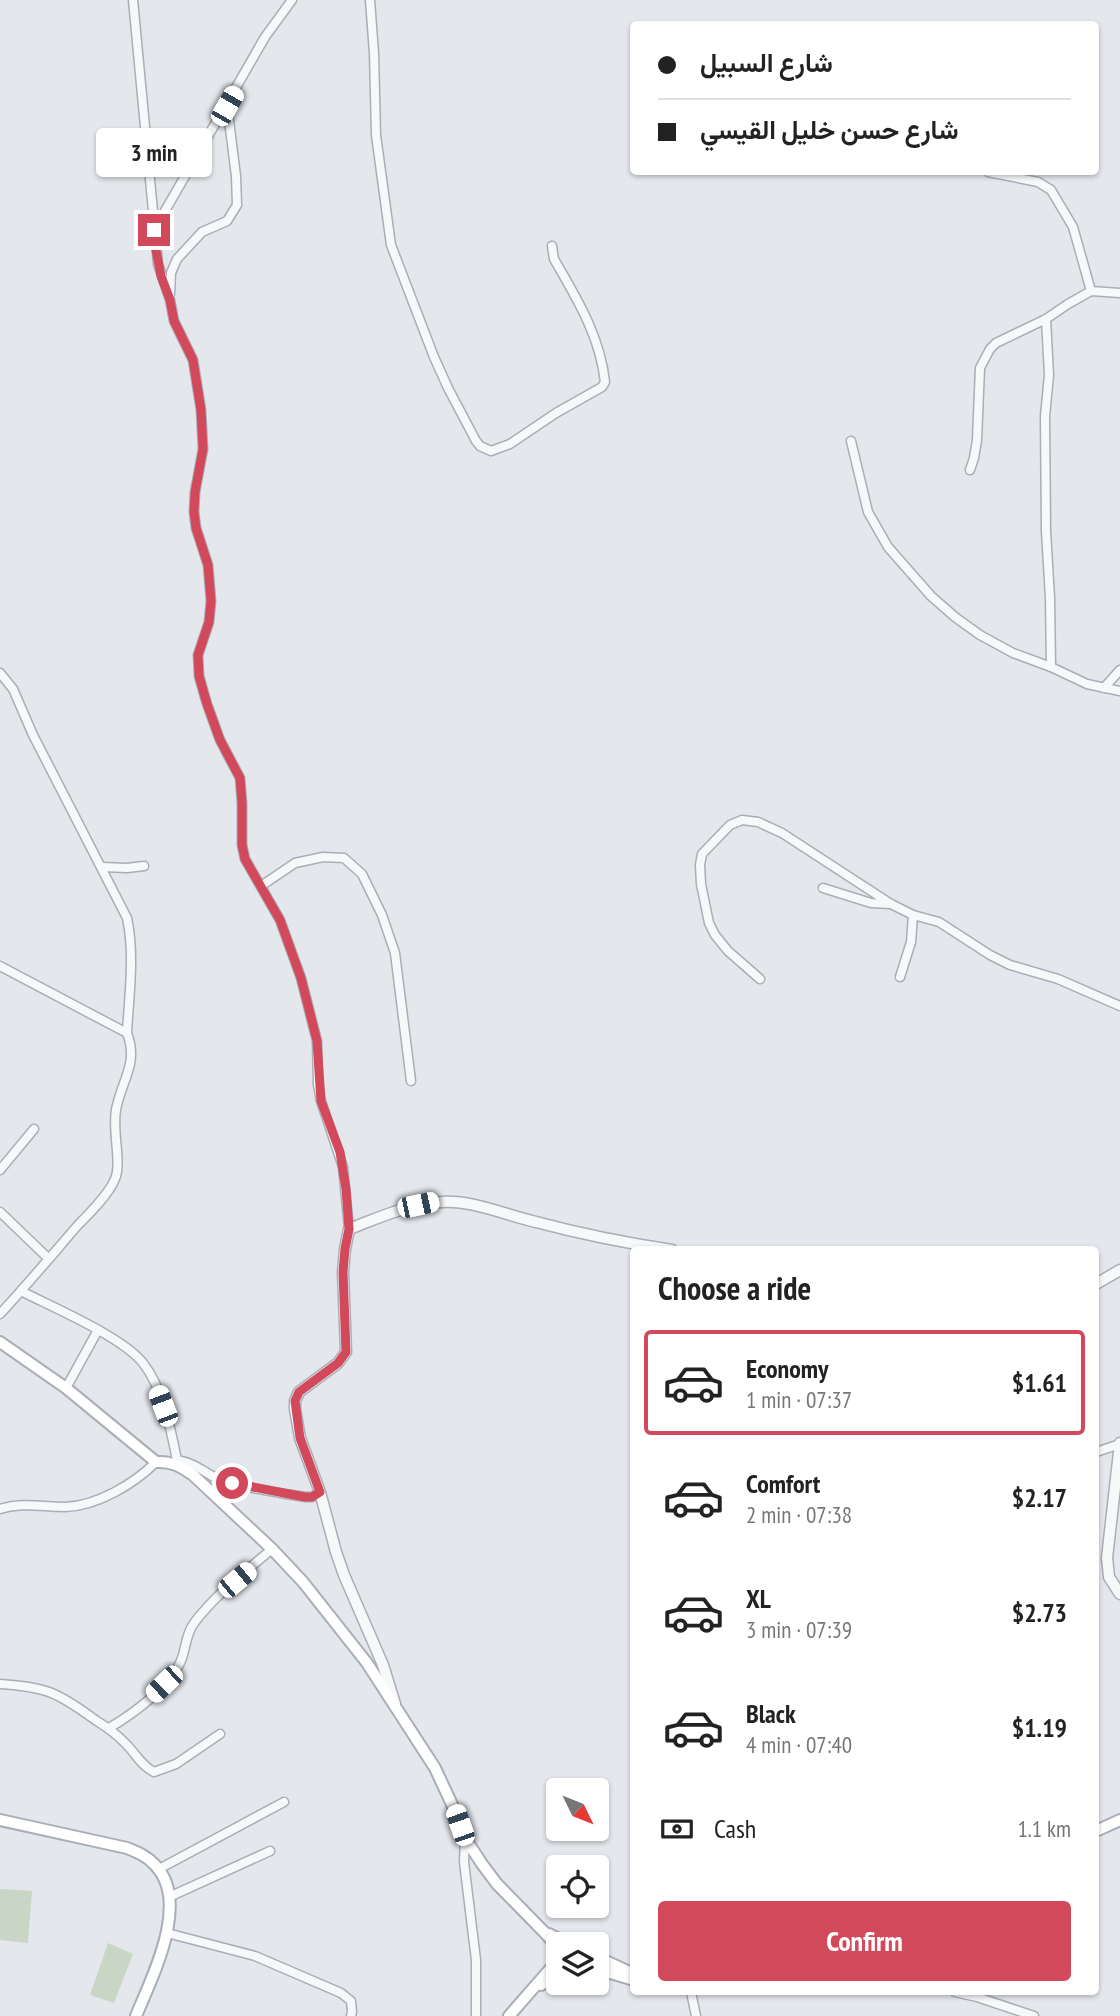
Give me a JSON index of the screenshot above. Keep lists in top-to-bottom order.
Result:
{
  "north": "bottom right",
  "page": {
    "banner": ["شارع السبيل", "شارع حسن خليل القيسي"],
    "bubble": "3 min",
    "heading": "Choose a ride",
    "list": [
      {
        "name": "Economy",
        "note": "1 min · 07:37",
        "value": "$1.61"
      },
      {
        "name": "Comfort",
        "note": "2 min · 07:38",
        "value": "$2.17"
      },
      {
        "name": "XL",
        "note": "3 min · 07:39",
        "value": "$2.73"
      },
      {
        "name": "Black",
        "note": "4 min · 07:40",
        "value": "$1.19"
      }
    ],
    "pay": ["Cash", "1.1 km"],
    "buttons": "Confirm"
  }
}
